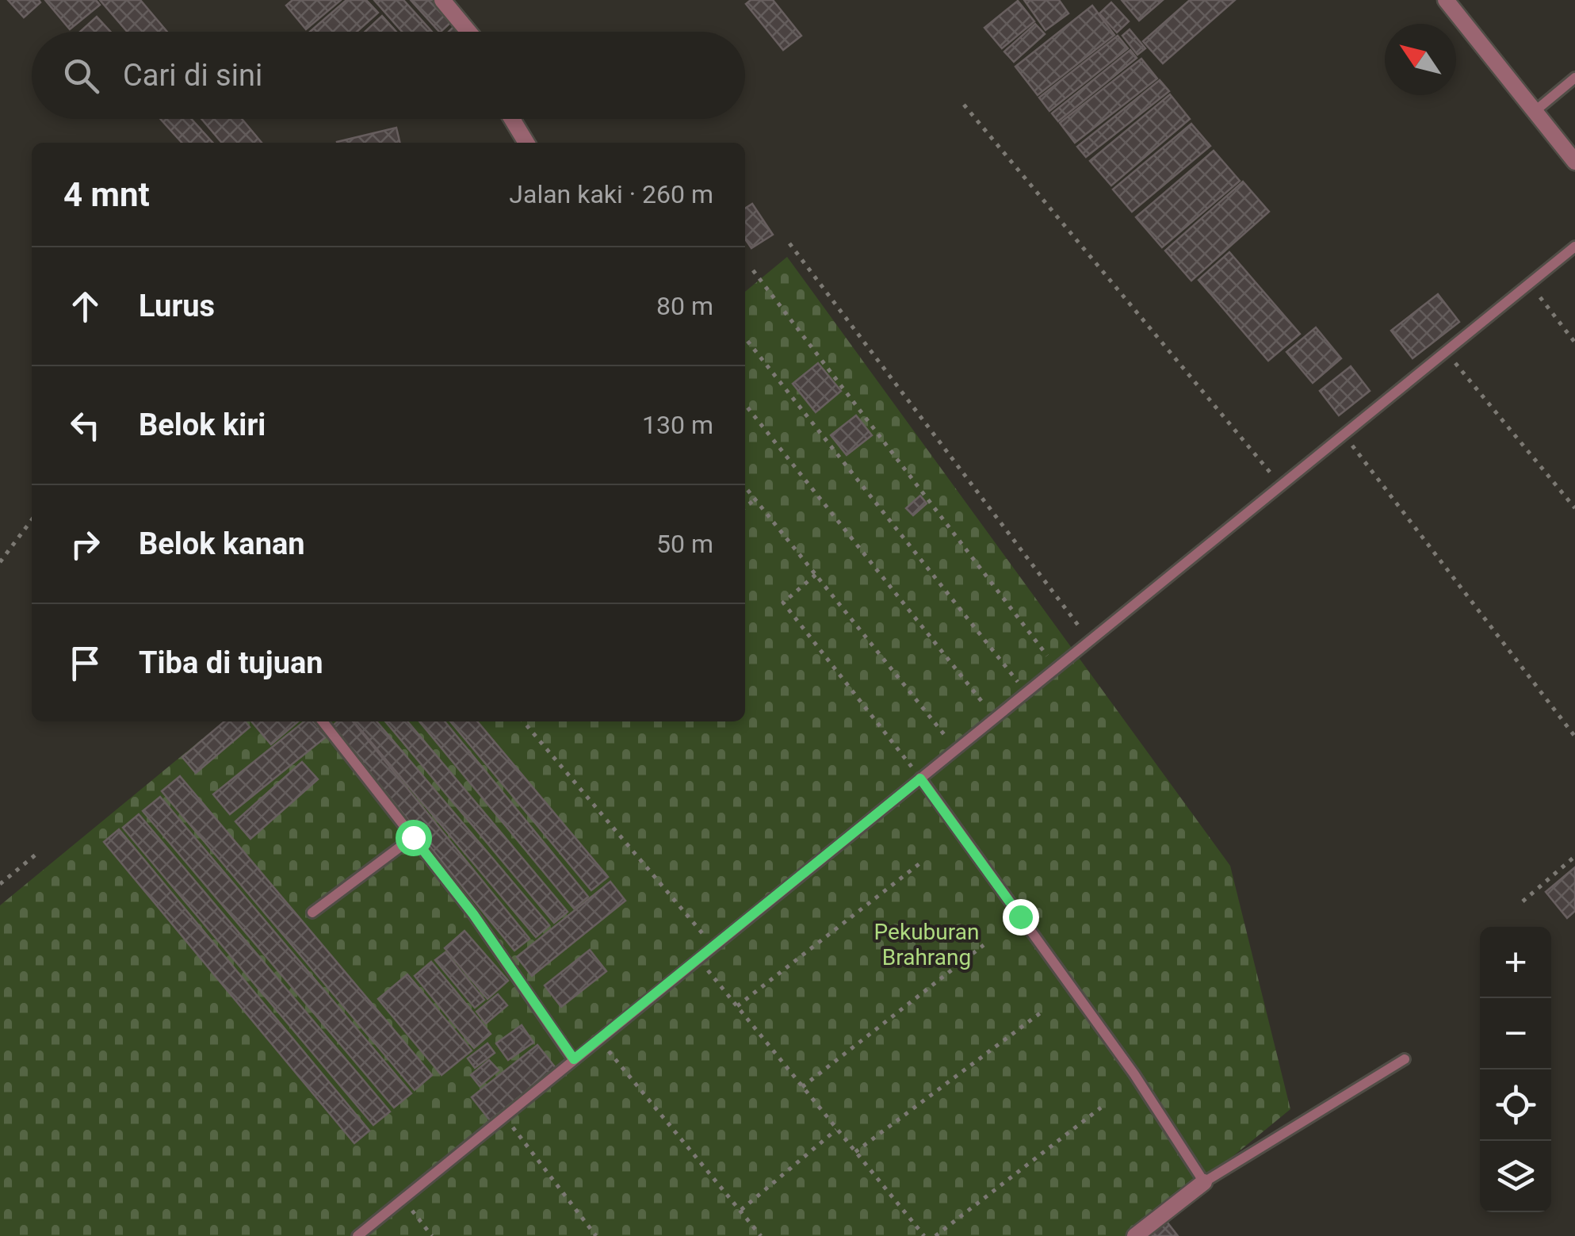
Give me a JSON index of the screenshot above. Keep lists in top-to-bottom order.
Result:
{
  "parks": ["Pekuburan Brahrang"],
  "north": "top left",
  "page": {
    "search": "Cari di sini",
    "heading": ["4 mnt", "Jalan kaki · 260 m"],
    "list": [
      ["Lurus", "80 m"],
      ["Belok kiri", "130 m"],
      ["Belok kanan", "50 m"],
      "Tiba di tujuan"
    ],
    "map_buttons": ["+", "−"]
  }
}
